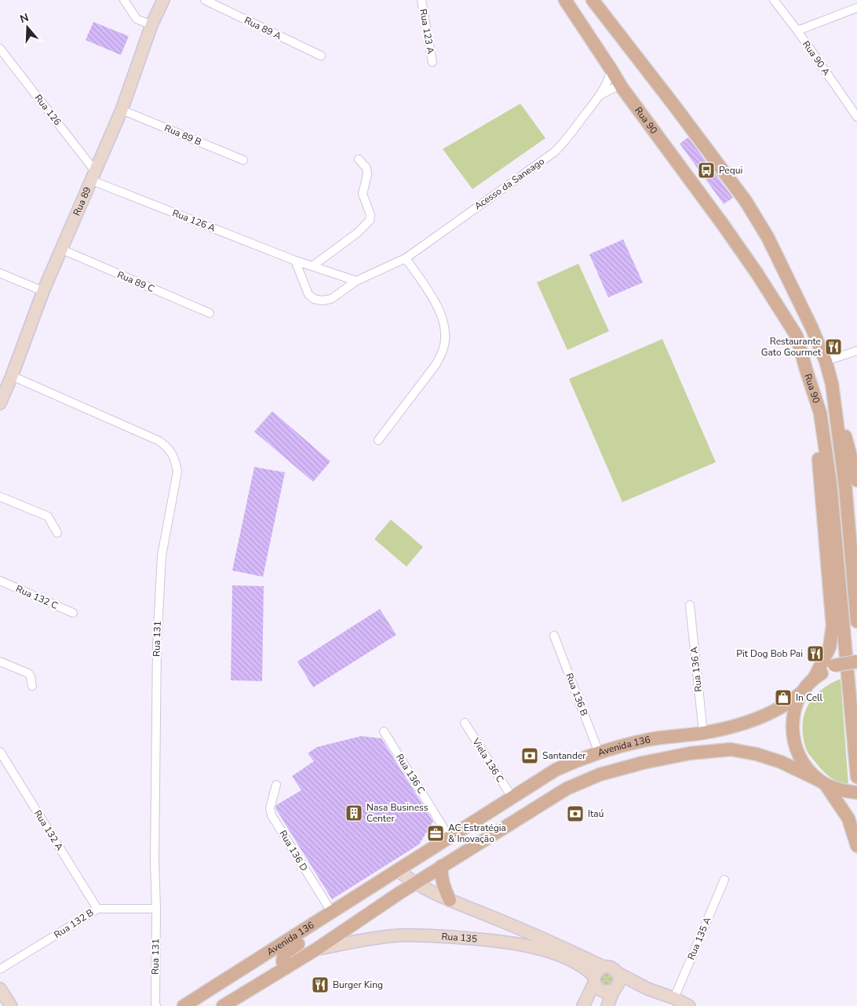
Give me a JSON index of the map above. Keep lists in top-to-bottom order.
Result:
{
  "streets": {
    "main road": [
      "Rua 90",
      "Rua 89",
      "Avenida 136",
      "Rua 135"
    ],
    "street": [
      "Rua 89 A",
      "Rua 123 A",
      "Rua 90 A",
      "Rua 126",
      "Rua 89 B",
      "Acesso da Saneago",
      "Rua 126 A",
      "Rua 89 C",
      "Rua 132 C",
      "Rua 131",
      "Rua 136 A",
      "Rua 136 B",
      "Viela 136 C",
      "Rua 136 C",
      "Rua 132 A",
      "Rua 136 D",
      "Rua 132 B",
      "Rua 135 A"
    ]
  },
  "crossings": [
    ["Rua 126", "Rua 89"],
    ["Rua 126", "Rua 126 A"],
    ["Rua 90", "Acesso da Saneago"],
    ["Rua 89 B", "Rua 89"],
    ["Acesso da Saneago", "Rua 126 A"],
    ["Rua 89", "Rua 126 A"],
    ["Rua 89", "Rua 89 C"],
    ["Rua 89", "Rua 131"],
    ["Rua 131", "Rua 132 B"],
    ["Rua 136 A", "Avenida 136"],
    ["Rua 136 B", "Avenida 136"],
    ["Avenida 136", "Viela 136 C"],
    ["Avenida 136", "Rua 136 C"],
    ["Avenida 136", "Rua 136 D"],
    ["Avenida 136", "Rua 135"],
    ["Rua 132 A", "Rua 132 B"]
  ],
  "places": {
    "bus stop": ["Pequi"],
    "restaurant": ["Restaurante Gato Gourmet", "Pit Dog Bob Pai", "Burger King"],
    "shop": ["In Cell"],
    "bank": ["Santander", "Itaú"],
    "building": ["Nasa Business Center"],
    "office": ["AC Estratégia & Inovação"]
  },
  "north": "top"
}
